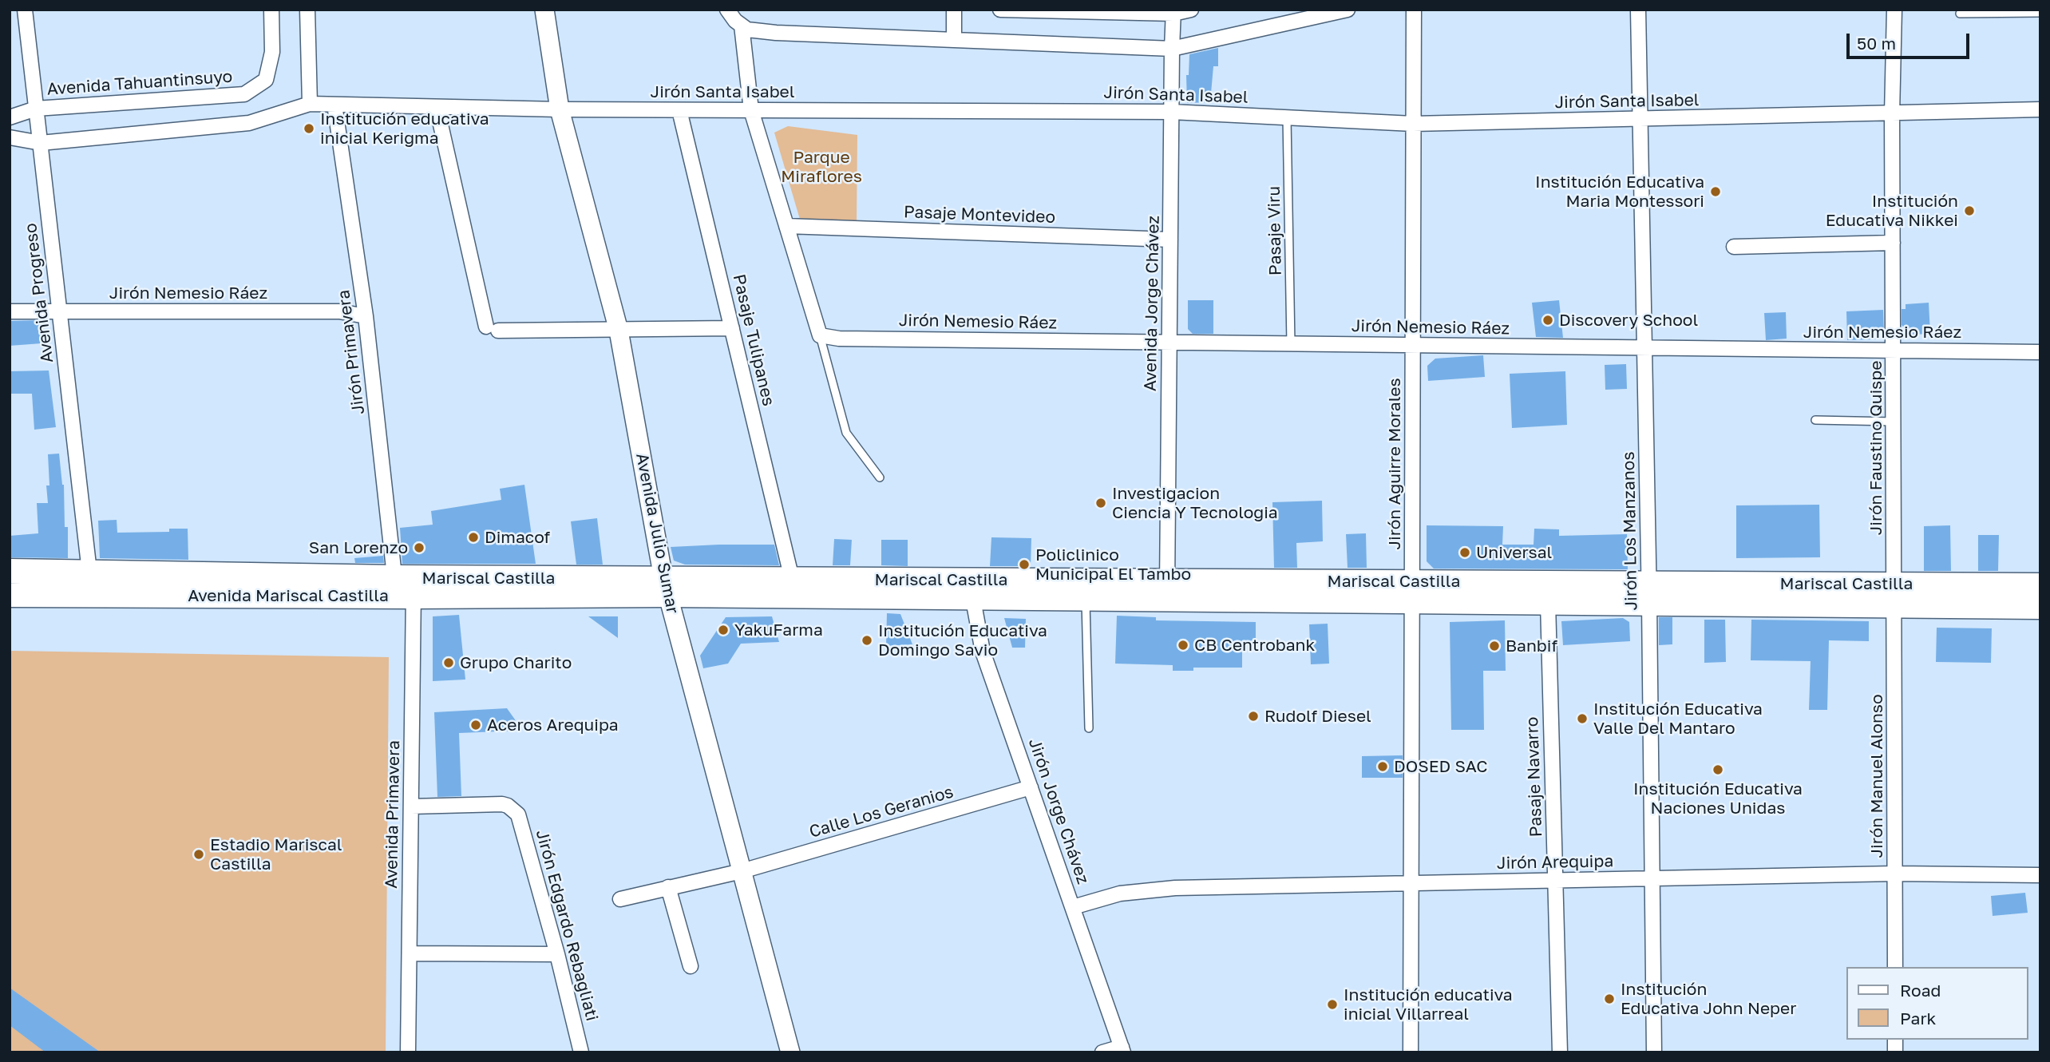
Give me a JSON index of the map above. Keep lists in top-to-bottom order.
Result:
{
  "streets": {
    "highway": ["Mariscal Castilla", "Avenida Mariscal Castilla"],
    "street": [
      "Avenida Tahuantinsuyo",
      "Jirón Santa Isabel",
      "Pasaje Montevideo",
      "Avenida Progreso",
      "Jirón Nemesio Ráez",
      "Avenida Jorge Chávez",
      "Pasaje Tulipanes",
      "Jirón Primavera",
      "Jirón Faustino Quispe",
      "Jirón Aguirre Morales",
      "Jirón Los Manzanos",
      "Avenida Julio Sumar",
      "Jirón Manuel Alonso",
      "Pasaje Navarro",
      "Jirón Jorge Chávez",
      "Calle Los Geranios",
      "Avenida Primavera",
      "Jirón Arequipa",
      "Jirón Edgardo Rebagliati"
    ],
    "lane": ["Pasaje Viru"]
  },
  "crossings": [
    ["Avenida Tahuantinsuyo", "Avenida Progreso"],
    ["Jirón Santa Isabel", "Pasaje Viru"],
    ["Jirón Santa Isabel", "Avenida Jorge Chávez"],
    ["Jirón Santa Isabel", "Pasaje Tulipanes"],
    ["Jirón Santa Isabel", "Jirón Primavera"],
    ["Jirón Santa Isabel", "Jirón Faustino Quispe"],
    ["Jirón Santa Isabel", "Jirón Aguirre Morales"],
    ["Jirón Santa Isabel", "Jirón Los Manzanos"],
    ["Jirón Santa Isabel", "Avenida Julio Sumar"],
    ["Pasaje Montevideo", "Avenida Jorge Chávez"],
    ["Pasaje Viru", "Jirón Nemesio Ráez"],
    ["Avenida Progreso", "Jirón Nemesio Ráez"],
    ["Jirón Nemesio Ráez", "Avenida Jorge Chávez"],
    ["Jirón Nemesio Ráez", "Jirón Primavera"],
    ["Jirón Nemesio Ráez", "Jirón Faustino Quispe"],
    ["Jirón Nemesio Ráez", "Jirón Aguirre Morales"],
    ["Jirón Nemesio Ráez", "Jirón Los Manzanos"],
    ["Avenida Jorge Chávez", "Mariscal Castilla"],
    ["Pasaje Tulipanes", "Mariscal Castilla"],
    ["Jirón Primavera", "Avenida Mariscal Castilla"],
    ["Jirón Primavera", "Avenida Primavera"],
    ["Jirón Faustino Quispe", "Mariscal Castilla"],
    ["Jirón Faustino Quispe", "Jirón Manuel Alonso"],
    ["Jirón Aguirre Morales", "Mariscal Castilla"],
    ["Jirón Aguirre Morales", "Jirón Arequipa"],
    ["Jirón Los Manzanos", "Mariscal Castilla"],
    ["Jirón Los Manzanos", "Jirón Arequipa"],
    ["Avenida Julio Sumar", "Mariscal Castilla"],
    ["Avenida Julio Sumar", "Avenida Mariscal Castilla"],
    ["Avenida Julio Sumar", "Calle Los Geranios"],
    ["Mariscal Castilla", "Avenida Mariscal Castilla"],
    ["Mariscal Castilla", "Jirón Manuel Alonso"],
    ["Mariscal Castilla", "Pasaje Navarro"],
    ["Mariscal Castilla", "Jirón Jorge Chávez"],
    ["Avenida Mariscal Castilla", "Avenida Primavera"],
    ["Jirón Manuel Alonso", "Jirón Arequipa"],
    ["Pasaje Navarro", "Jirón Arequipa"],
    ["Jirón Jorge Chávez", "Calle Los Geranios"],
    ["Jirón Jorge Chávez", "Jirón Arequipa"],
    ["Avenida Primavera", "Jirón Edgardo Rebagliati"]
  ],
  "parks": ["Parque Miraflores"],
  "places": [
    "Institución educativa inicial Kerigma",
    "Institución Educativa Maria Montessori",
    "Institución Educativa Nikkei",
    "Discovery School",
    "Investigacion Ciencia Y Tecnologia",
    "Dimacof",
    "San Lorenzo",
    "Universal",
    "Policlinico Municipal El Tambo",
    "YakuFarma",
    "Institución Educativa Domingo Savio",
    "CB Centrobank",
    "Banbif",
    "Grupo Charito",
    "Rudolf Diesel",
    "Institución Educativa Valle Del Mantaro",
    "Aceros Arequipa",
    "DOSED SAC",
    "Institución Educativa Naciones Unidas",
    "Estadio Mariscal Castilla",
    "Institución Educativa John Neper",
    "Institución educativa inicial Villarreal"
  ],
  "legend": ["Road", "Park"],
  "scale_bar": "50 m"
}
